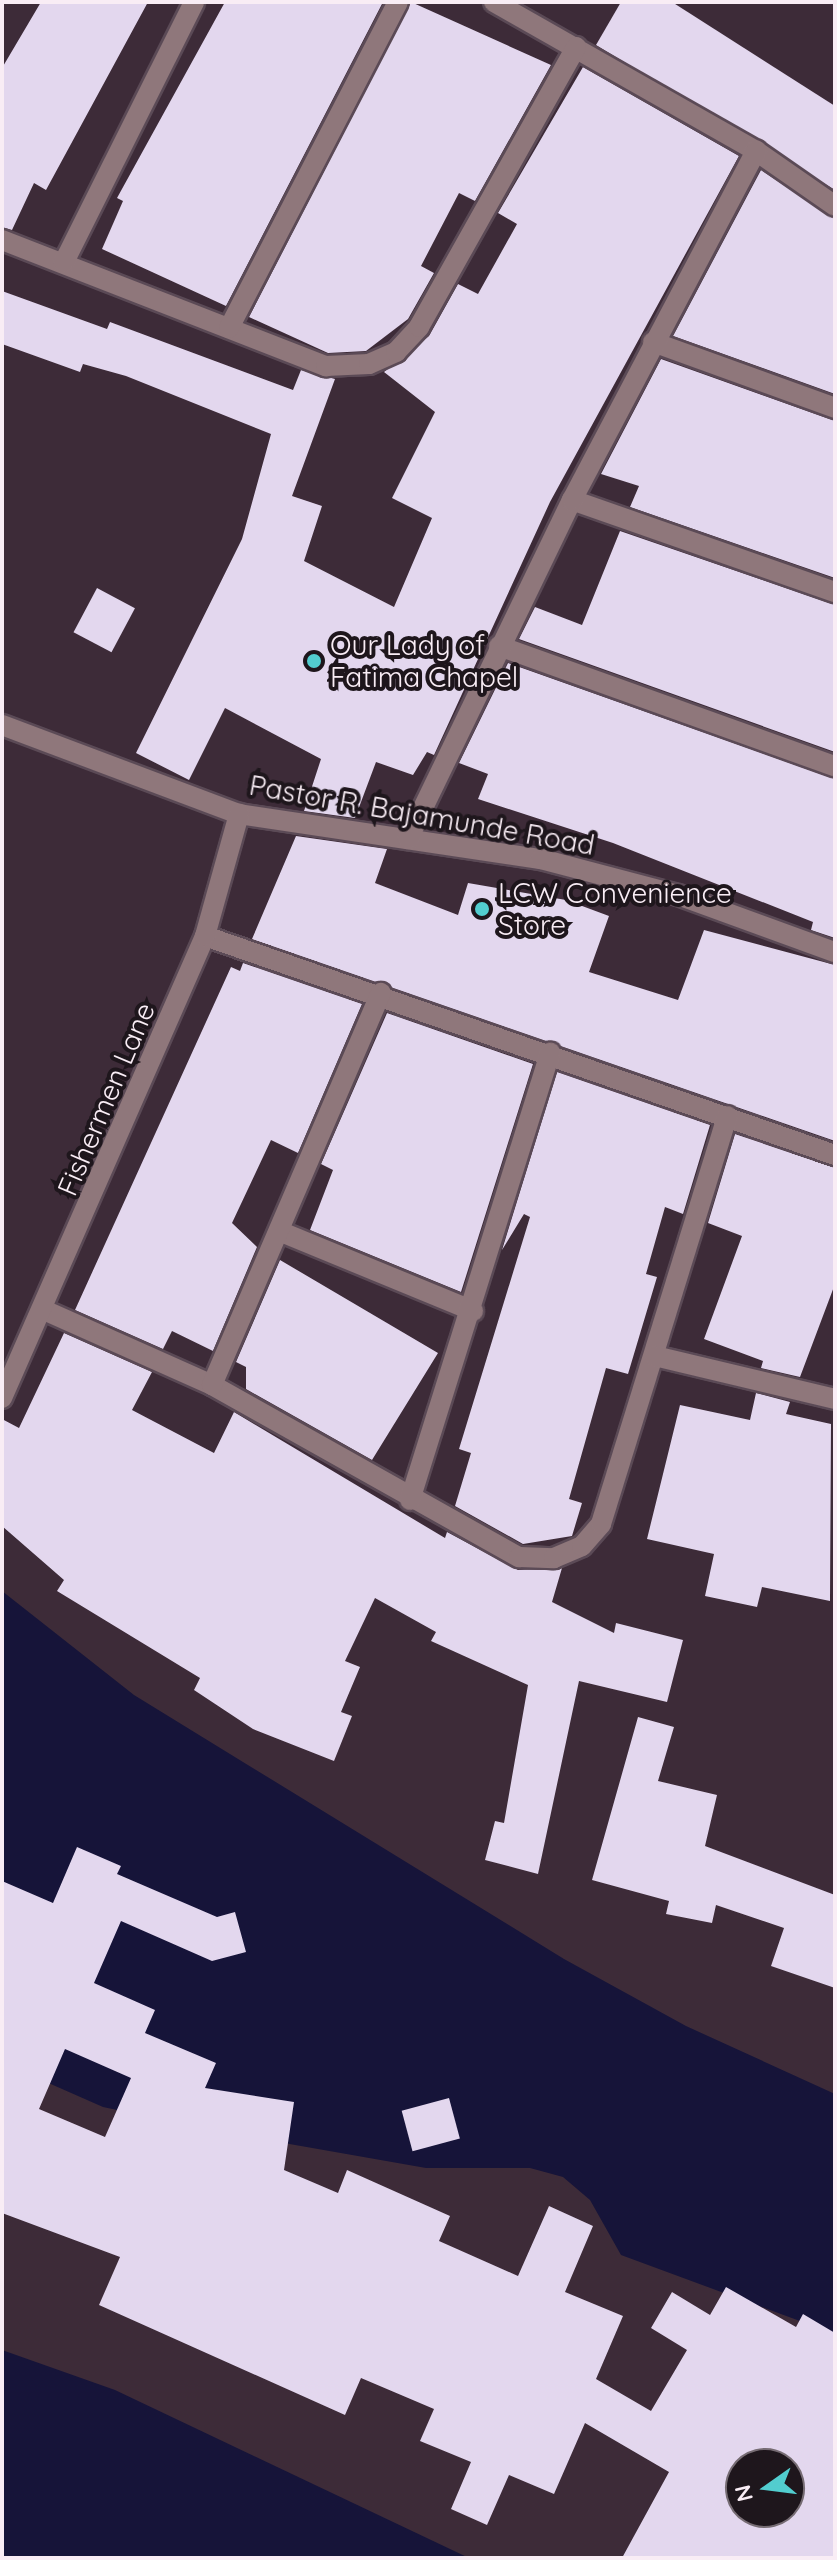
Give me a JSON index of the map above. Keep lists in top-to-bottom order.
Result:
{
  "streets": {
    "street": ["Pastor R. Bajamunde Road", "Fishermen Lane"]
  },
  "crossings": [
    ["Pastor R. Bajamunde Road", "Fishermen Lane"]
  ],
  "places": ["Our Lady of Fatima Chapel", "LCW Convenience Store"],
  "north": "left"
}
